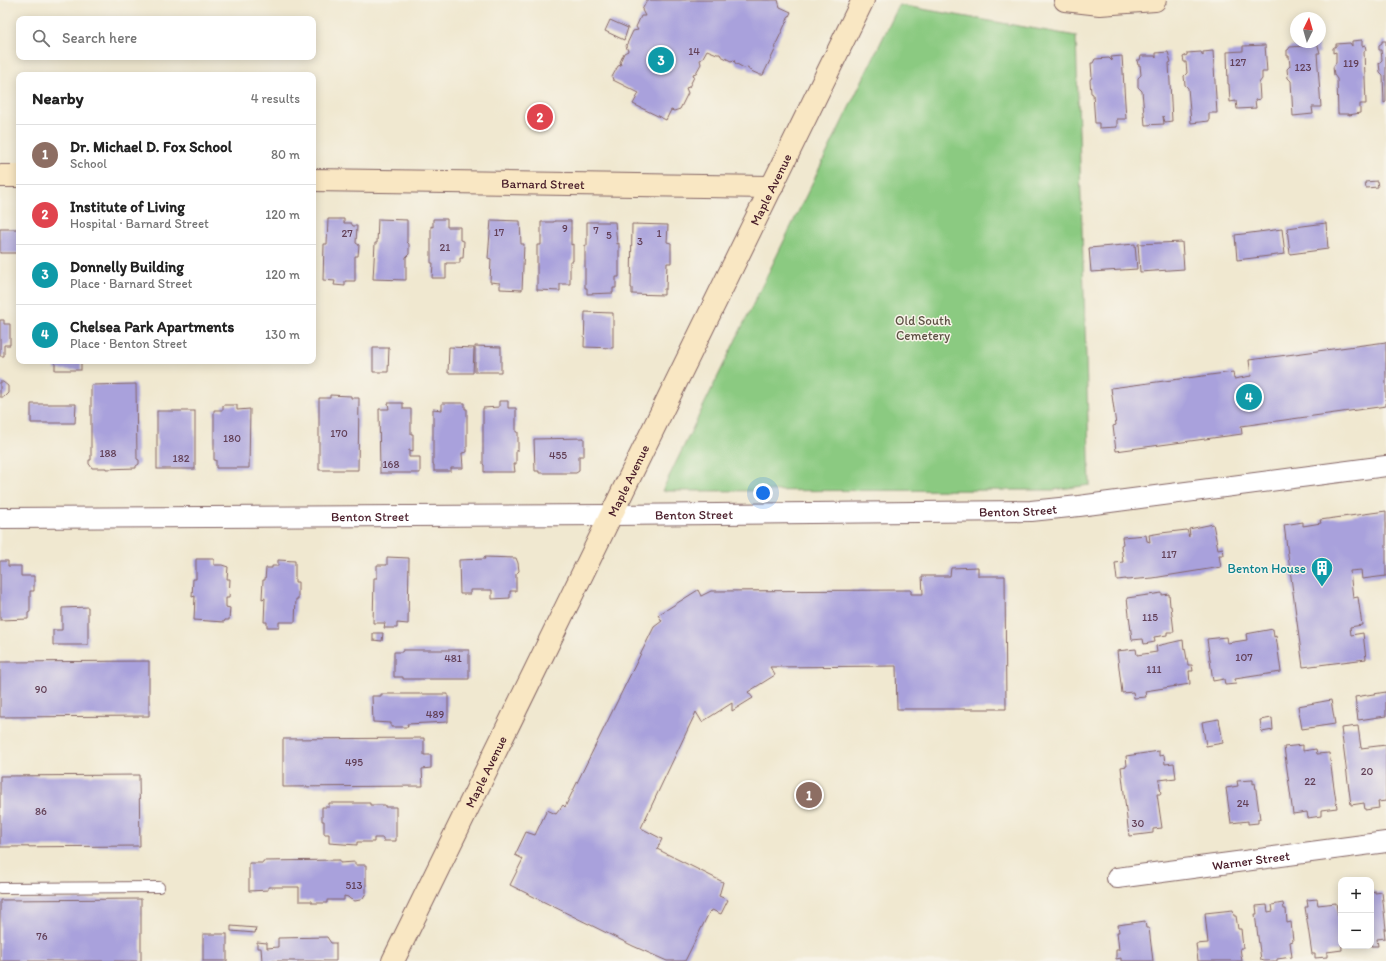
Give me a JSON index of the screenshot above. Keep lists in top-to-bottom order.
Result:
{
  "streets": {
    "main road": ["Barnard Street", "Maple Avenue"],
    "street": ["Benton Street", "Warner Street"]
  },
  "crossings": [
    ["Barnard Street", "Maple Avenue"],
    ["Maple Avenue", "Benton Street"]
  ],
  "parks": ["Old South Cemetery"],
  "places": {
    "building": ["Benton House"]
  },
  "house_numbers": [
    "14",
    "127",
    "119",
    "123",
    "9",
    "7",
    "17",
    "27",
    "1",
    "5",
    "3",
    "21",
    "170",
    "180",
    "188",
    "455",
    "182",
    "168",
    "117",
    "115",
    "107",
    "481",
    "111",
    "90",
    "489",
    "495",
    "20",
    "22",
    "24",
    "86",
    "30",
    "513",
    "76"
  ],
  "north": "top",
  "page": {
    "search": "Search here",
    "pins": [
      "3",
      "2",
      "4",
      "1"
    ],
    "heading": ["Nearby", "4 results"],
    "list": [
      {
        "mark": "1",
        "name": "Dr. Michael D. Fox School",
        "note": "School",
        "value": "80 m"
      },
      {
        "mark": "2",
        "name": "Institute of Living",
        "note": "Hospital · Barnard Street",
        "value": "120 m"
      },
      {
        "mark": "3",
        "name": "Donnelly Building",
        "note": "Place · Barnard Street",
        "value": "120 m"
      },
      {
        "mark": "4",
        "name": "Chelsea Park Apartments",
        "note": "Place · Benton Street",
        "value": "130 m"
      }
    ],
    "map_buttons": ["+", "−"]
  }
}
